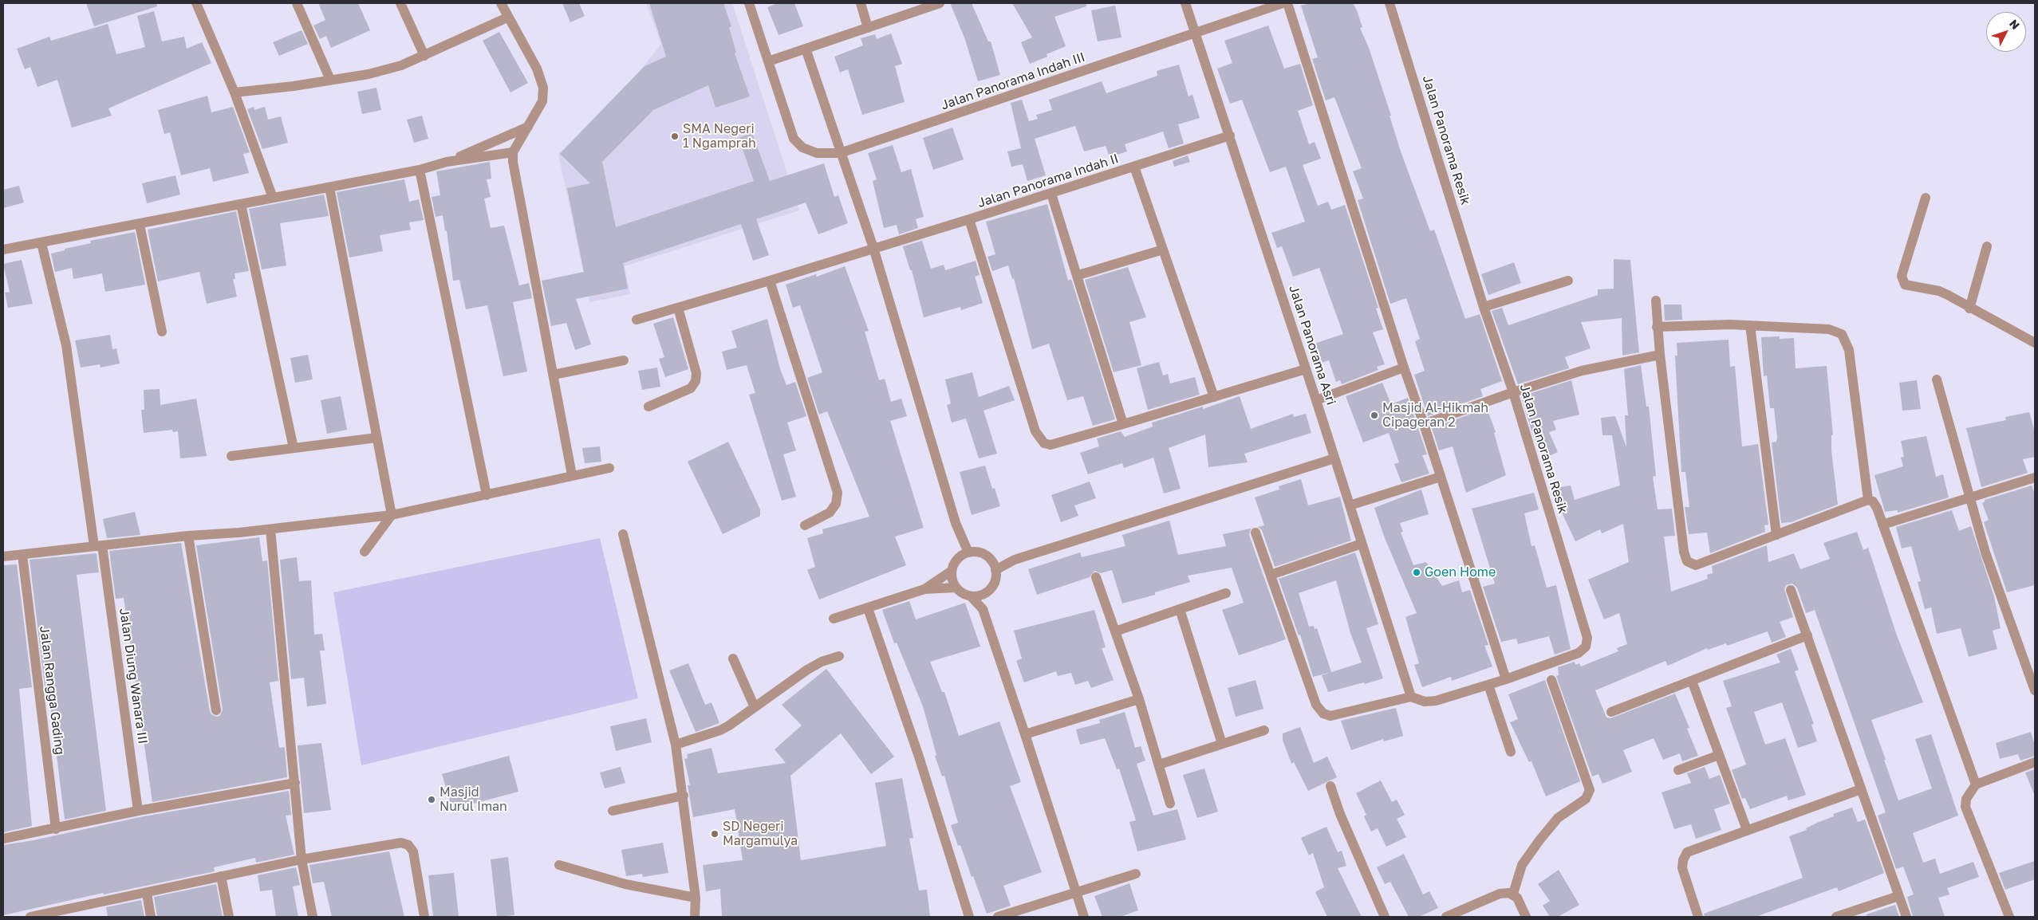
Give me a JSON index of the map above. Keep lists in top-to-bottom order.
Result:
{
  "streets": {
    "street": [
      "Jalan Panorama Indah III",
      "Jalan Panorama Resik",
      "Jalan Panorama Indah II",
      "Jalan Panorama Asri",
      "Jalan Diung Wanara III",
      "Jalan Rangga Gading"
    ]
  },
  "crossings": [
    ["Jalan Panorama Indah III", "Jalan Panorama Asri"],
    ["Jalan Panorama Resik", "Jalan Panorama Asri"],
    ["Jalan Panorama Indah II", "Jalan Panorama Asri"]
  ],
  "places": [
    "SMA Negeri 1 Ngamprah",
    "Masjid Al-Hikmah Cipageran 2",
    "Goen Home",
    "Masjid Nurul Iman",
    "SD Negeri Margamulya"
  ],
  "north": "top right"
}
